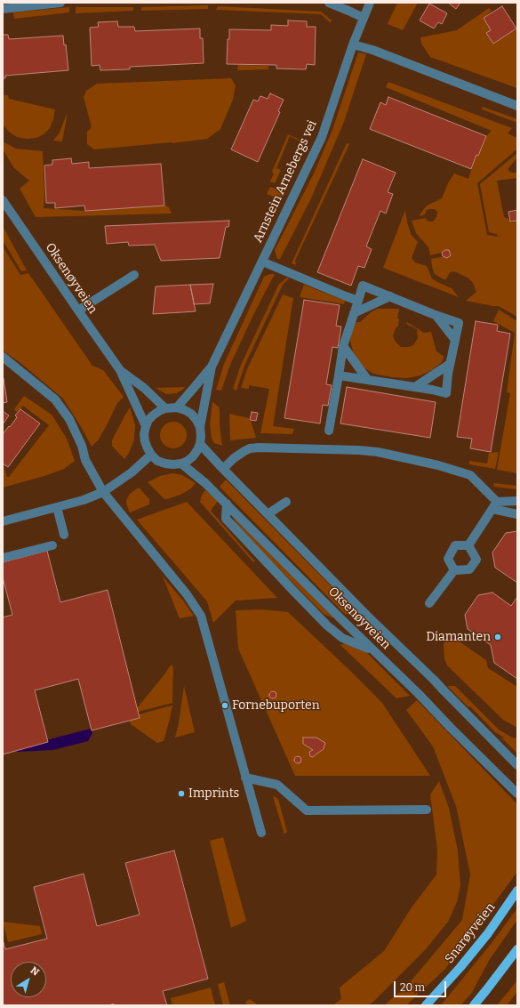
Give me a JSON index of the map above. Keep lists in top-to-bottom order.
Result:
{
  "streets": {
    "main road": ["Snarøyveien"],
    "street": ["Arnstein Arnebergs vei", "Oksenøyveien"]
  },
  "crossings": [
    ["Arnstein Arnebergs vei", "Oksenøyveien"]
  ],
  "places": ["Diamanten", "Fornebuporten", "Imprints"],
  "scale_bar": "20 m",
  "north": "top right"
}
